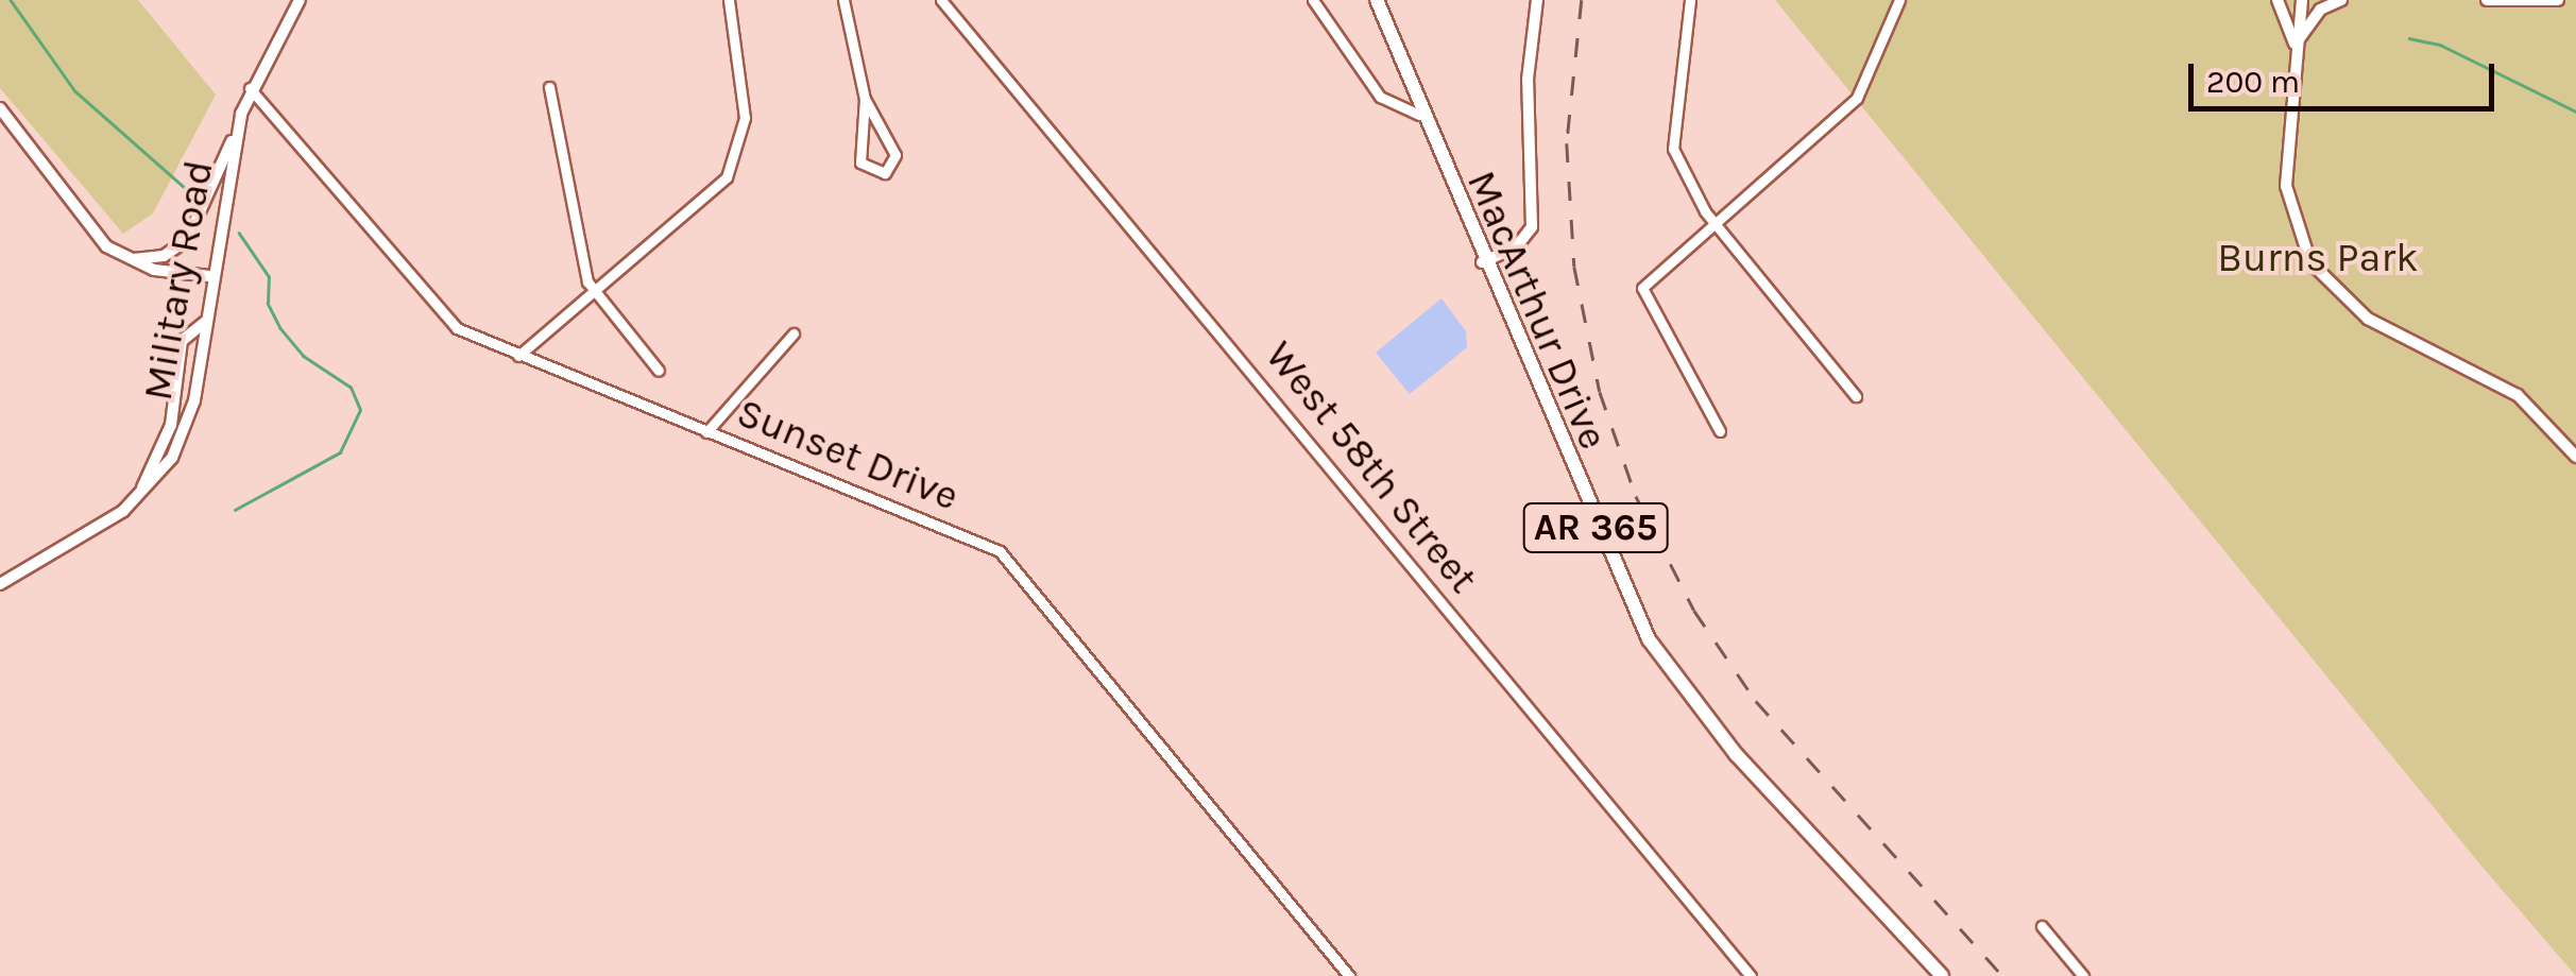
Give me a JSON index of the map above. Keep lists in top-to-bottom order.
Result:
{
  "streets": {
    "main road": ["MacArthur Drive", "AR 365"],
    "street": ["Military Road", "Sunset Drive", "West 58th Street"]
  },
  "crossings": [
    ["Military Road", "Sunset Drive"]
  ],
  "parks": ["Burns Park"],
  "scale_bar": "200 m"
}
